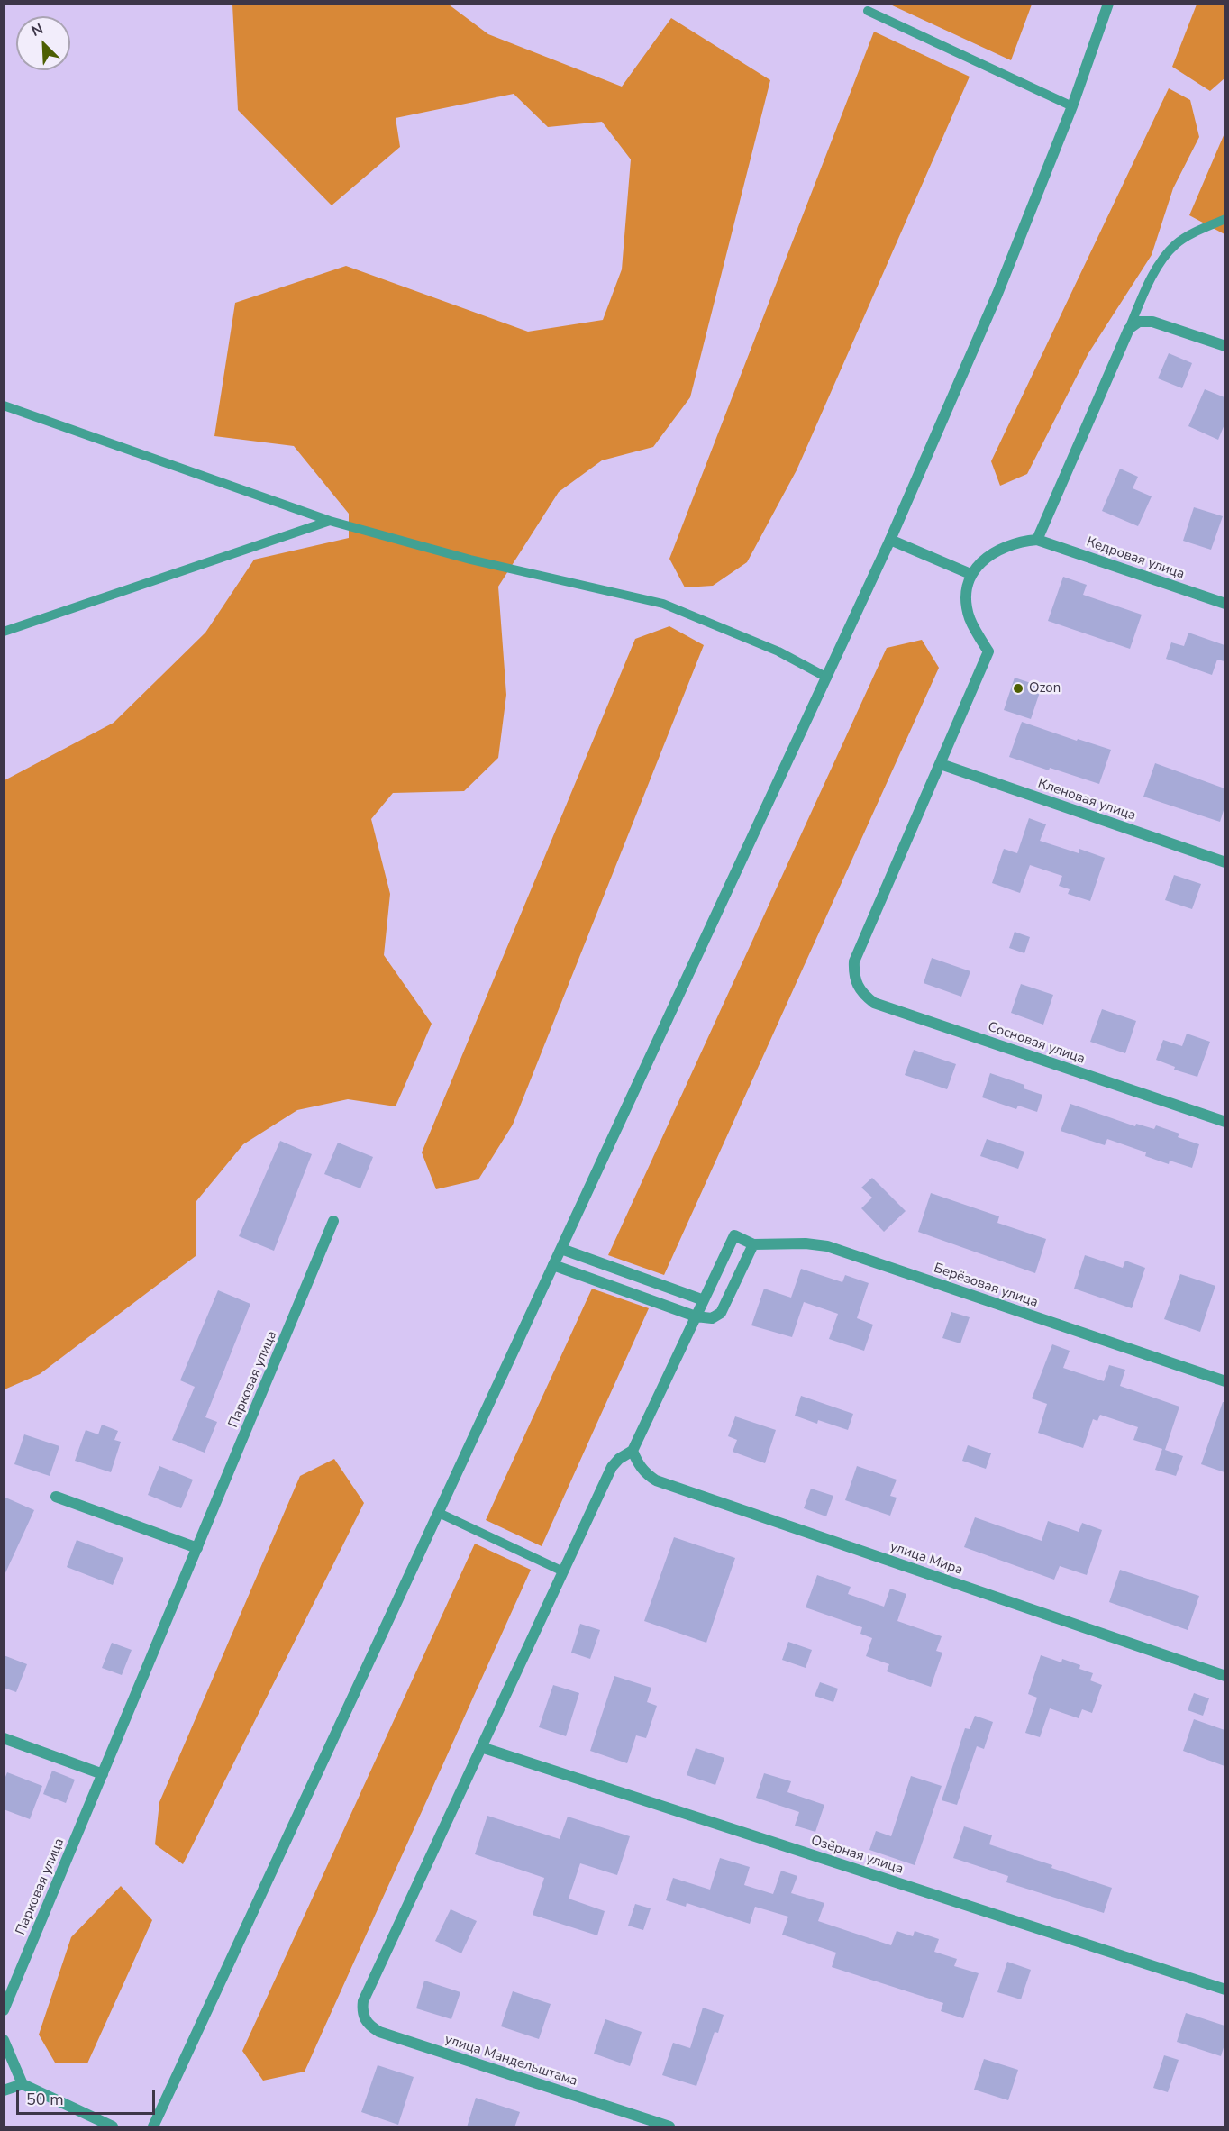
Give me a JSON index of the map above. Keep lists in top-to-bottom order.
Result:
{
  "streets": {
    "street": [
      "Кедровая улица",
      "Кленовая улица",
      "Сосновая улица",
      "Берёзовая улица",
      "Парковая улица",
      "улица Мира",
      "Озёрная улица",
      "улица Мандельштама"
    ]
  },
  "crossings": [
    ["Кленовая улица", "Сосновая улица"],
    ["Озёрная улица", "улица Мандельштама"]
  ],
  "places": ["Ozon"],
  "scale_bar": "50 m",
  "north": "top left"
}
